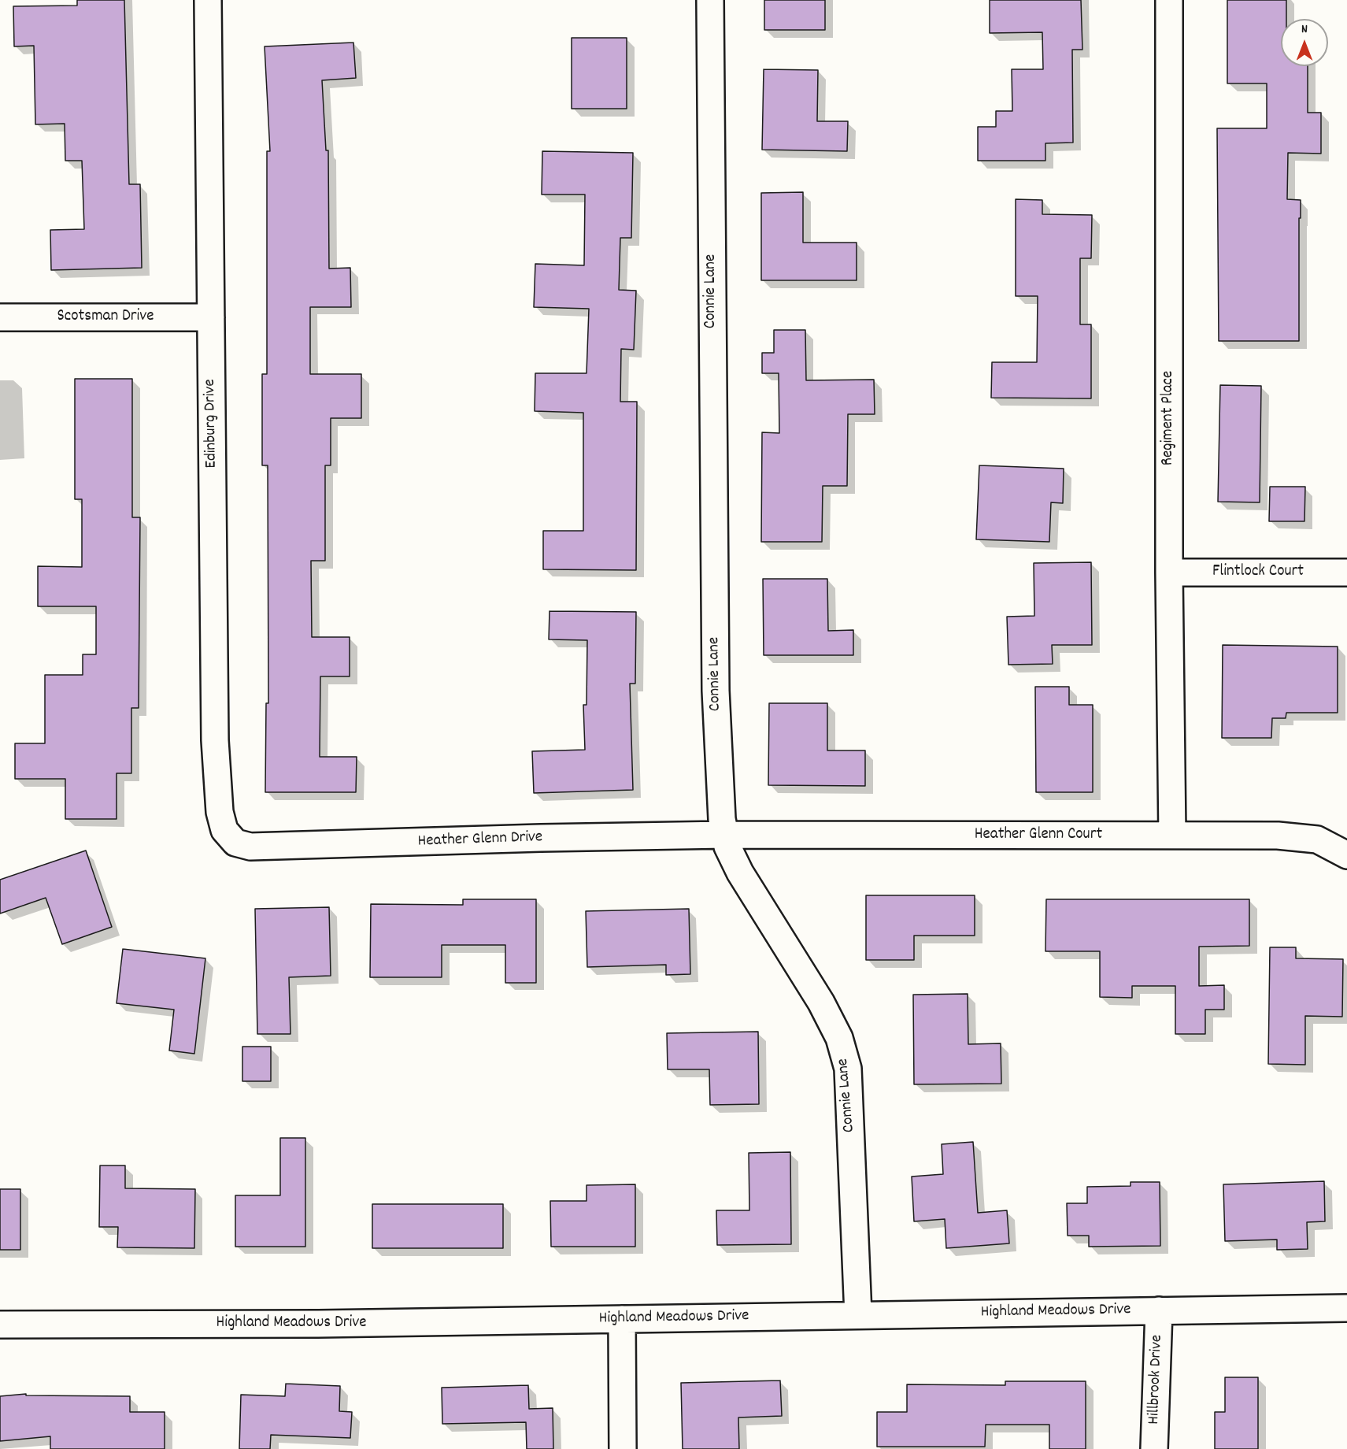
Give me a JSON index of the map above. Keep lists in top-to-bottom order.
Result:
{
  "streets": {
    "street": [
      "Connie Lane",
      "Scotsman Drive",
      "Regiment Place",
      "Edinburg Drive",
      "Flintlock Court",
      "Heather Glenn Court",
      "Heather Glenn Drive",
      "Highland Meadows Drive",
      "Hillbrook Drive"
    ]
  },
  "crossings": [
    ["Connie Lane", "Heather Glenn Court"],
    ["Connie Lane", "Heather Glenn Drive"],
    ["Connie Lane", "Highland Meadows Drive"],
    ["Scotsman Drive", "Edinburg Drive"],
    ["Regiment Place", "Flintlock Court"],
    ["Regiment Place", "Heather Glenn Court"],
    ["Edinburg Drive", "Heather Glenn Drive"],
    ["Heather Glenn Court", "Heather Glenn Drive"],
    ["Highland Meadows Drive", "Hillbrook Drive"]
  ],
  "north": "top"
}
